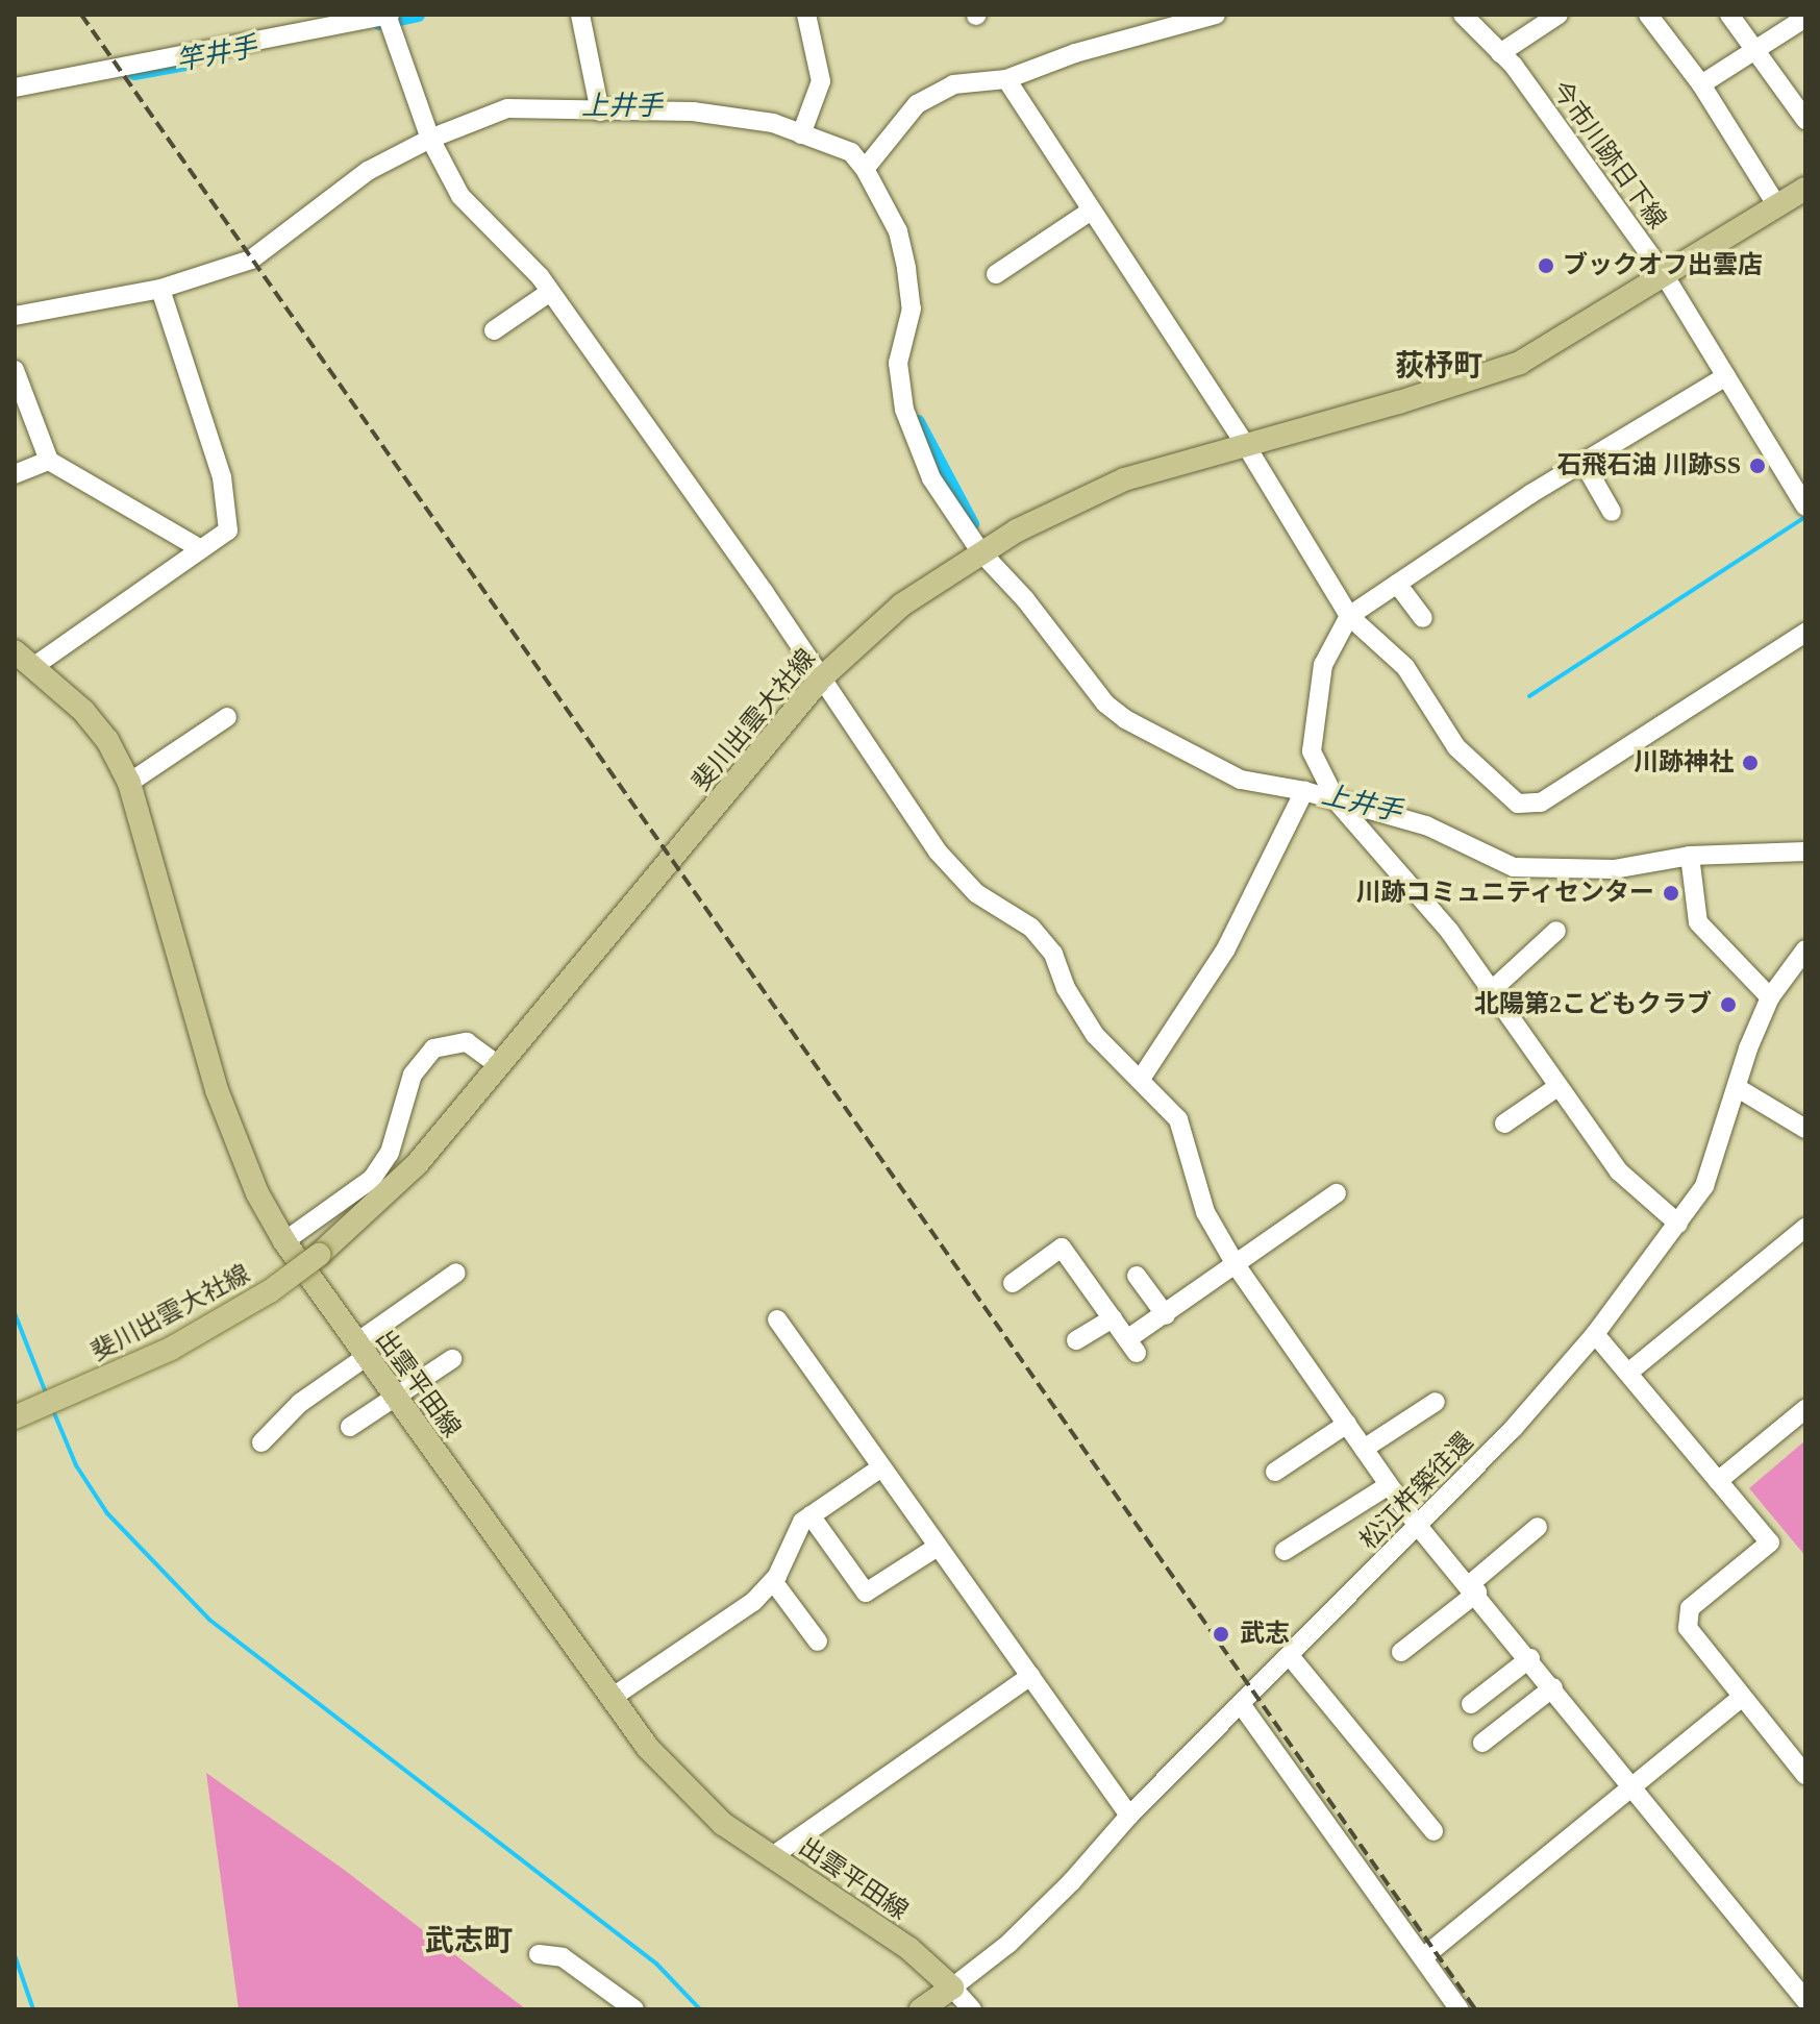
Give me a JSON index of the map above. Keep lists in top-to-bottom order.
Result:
{
  "streets": {
    "main road": ["斐川出雲大社線", "出雲平田線"],
    "street": ["今市川跡日下線", "松江杵築往還"]
  },
  "crossings": [
    ["今市川跡日下線", "斐川出雲大社線"],
    ["出雲平田線", "松江杵築往還"]
  ],
  "districts": ["荻杼町", "武志町"],
  "water": ["竿井手", "上井手"],
  "places": [
    "ブックオフ出雲店",
    "石飛石油 川跡SS",
    "川跡神社",
    "川跡コミュニティセンター",
    "北陽第2こどもクラブ",
    "武志"
  ]
}
